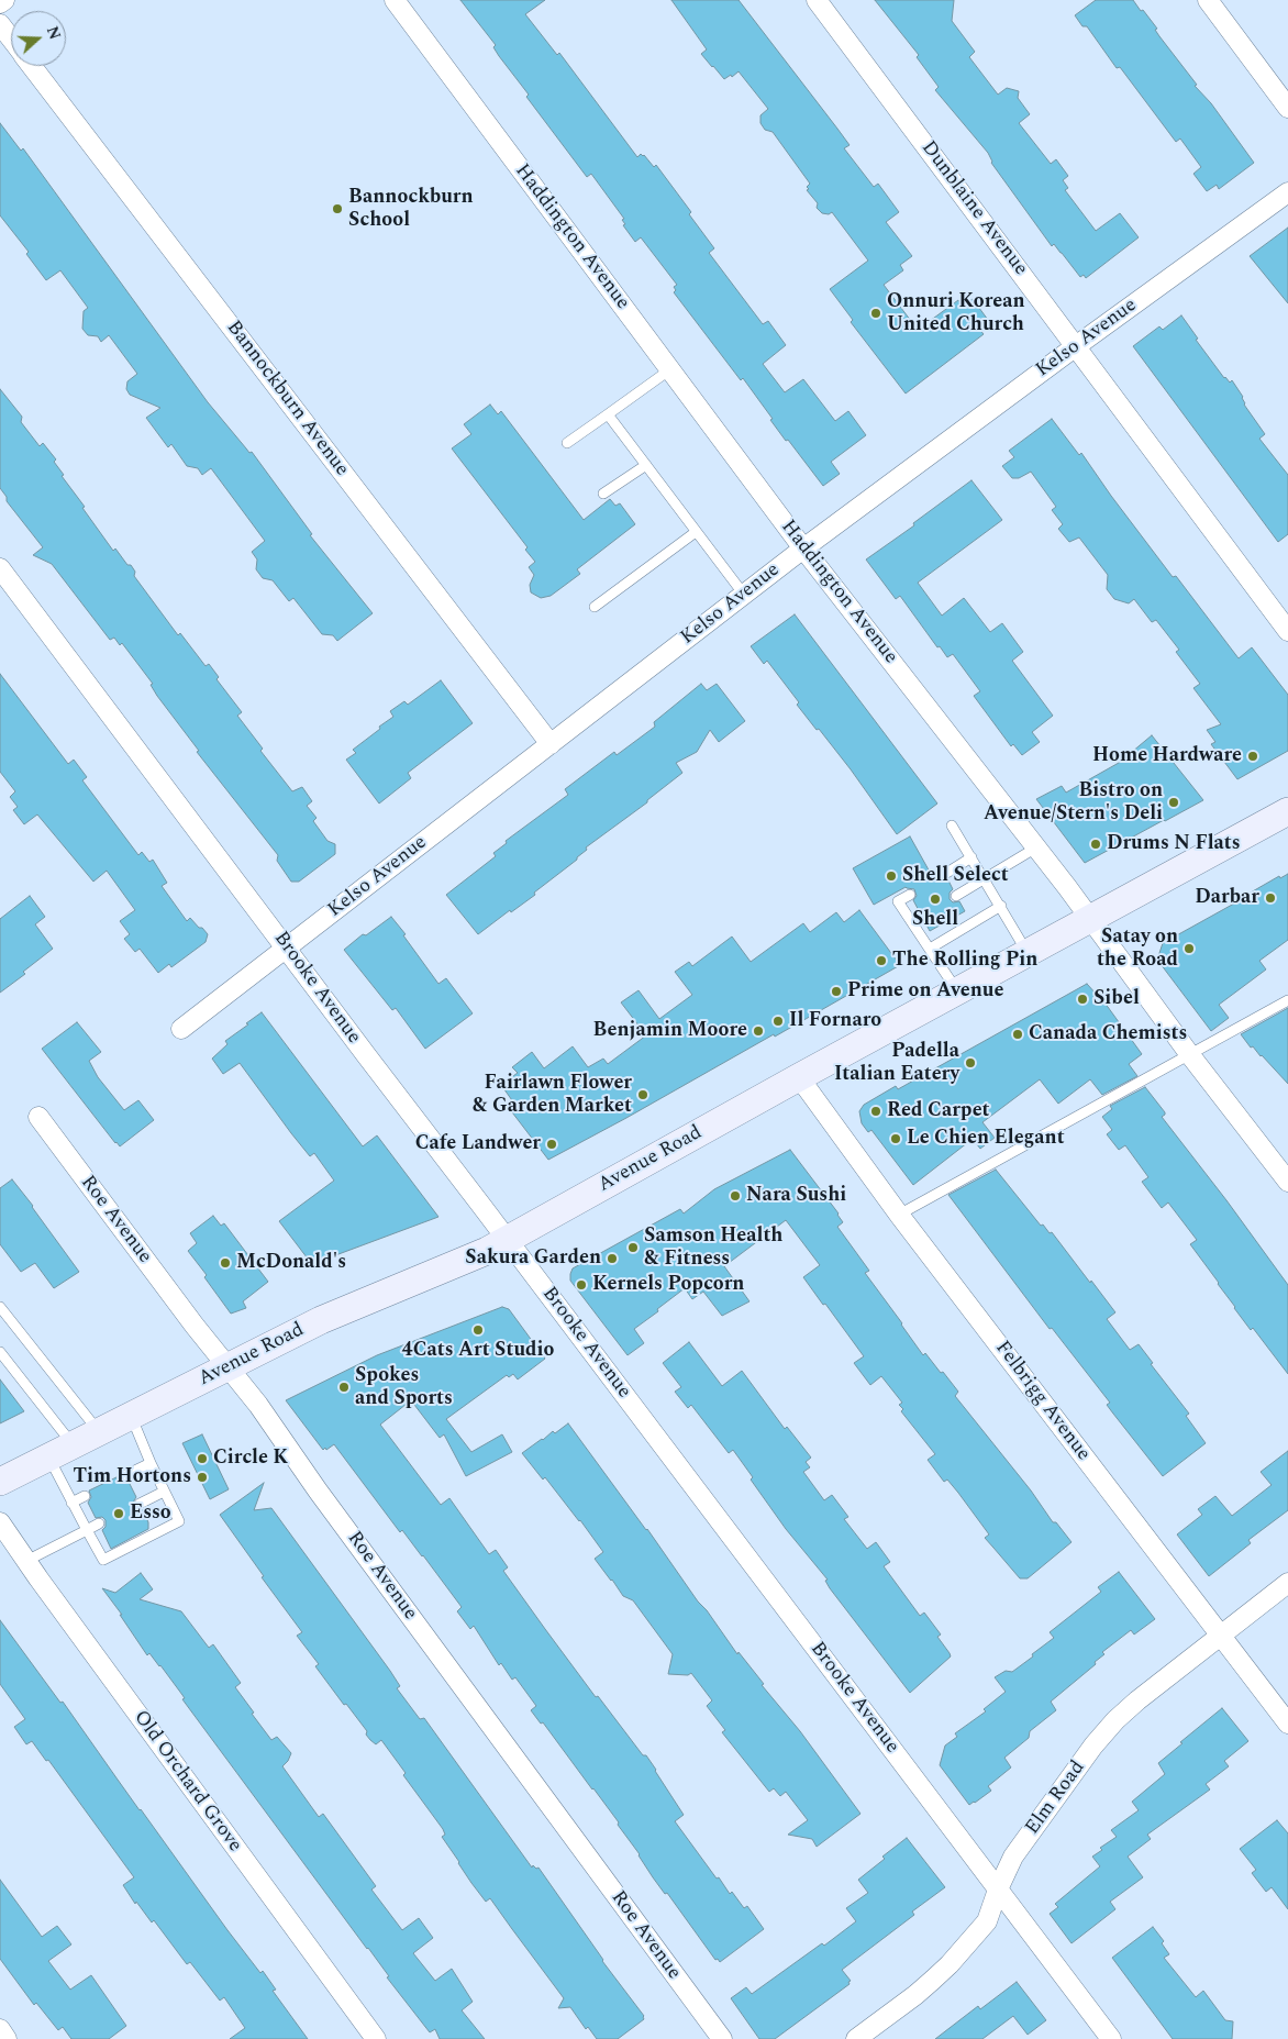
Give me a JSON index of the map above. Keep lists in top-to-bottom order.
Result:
{
  "streets": {
    "main road": ["Avenue Road"],
    "street": [
      "Dunblaine Avenue",
      "Haddington Avenue",
      "Kelso Avenue",
      "Bannockburn Avenue",
      "Brooke Avenue",
      "Roe Avenue",
      "Felbrigg Avenue",
      "Old Orchard Grove",
      "Elm Road"
    ]
  },
  "crossings": [
    ["Dunblaine Avenue", "Kelso Avenue"],
    ["Haddington Avenue", "Kelso Avenue"],
    ["Haddington Avenue", "Avenue Road"],
    ["Kelso Avenue", "Bannockburn Avenue"],
    ["Kelso Avenue", "Brooke Avenue"],
    ["Brooke Avenue", "Avenue Road"],
    ["Brooke Avenue", "Elm Road"],
    ["Avenue Road", "Roe Avenue"],
    ["Avenue Road", "Felbrigg Avenue"],
    ["Felbrigg Avenue", "Elm Road"]
  ],
  "places": [
    "Bannockburn School",
    "Onnuri Korean United Church",
    "Home Hardware",
    "Bistro on Avenue/Stern's Deli",
    "Drums N Flats",
    "Shell Select",
    "Darbar",
    "Shell",
    "Satay on the Road",
    "The Rolling Pin",
    "Prime on Avenue",
    "Sibel",
    "Il Fornaro",
    "Benjamin Moore",
    "Canada Chemists",
    "Padella Italian Eatery",
    "Fairlawn Flower & Garden Market",
    "Red Carpet",
    "Le Chien Elegant",
    "Cafe Landwer",
    "Nara Sushi",
    "Samson Health & Fitness",
    "Sakura Garden",
    "McDonald's",
    "Kernels Popcorn",
    "4Cats Art Studio",
    "Spokes and Sports",
    "Circle K",
    "Tim Hortons",
    "Esso"
  ],
  "north": "right"
}
